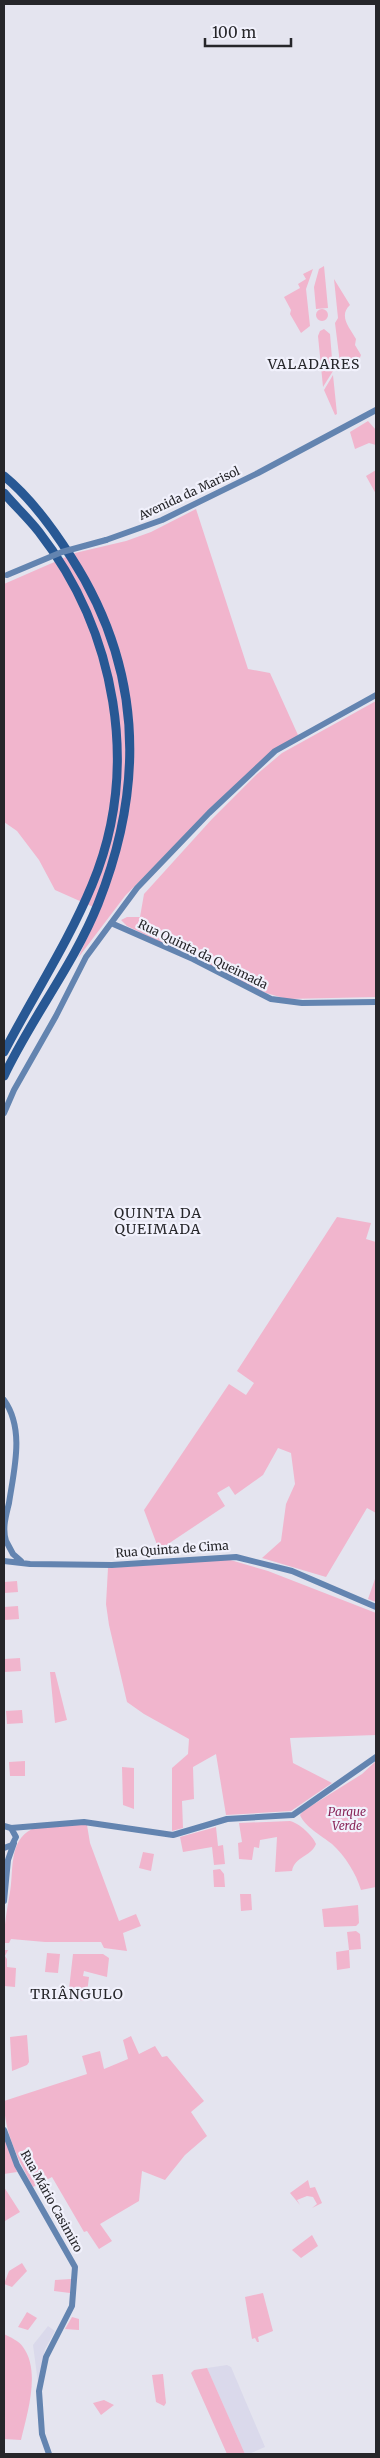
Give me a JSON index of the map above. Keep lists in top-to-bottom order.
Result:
{
  "streets": {
    "street": [
      "Avenida da Marisol",
      "Rua Quinta da Queimada",
      "Rua Quinta de Cima",
      "Rua Mário Casimiro"
    ]
  },
  "districts": ["VALADARES", "QUINTA DA QUEIMADA", "TRIÂNGULO"],
  "parks": ["Parque Verde"],
  "scale_bar": "100 m"
}
